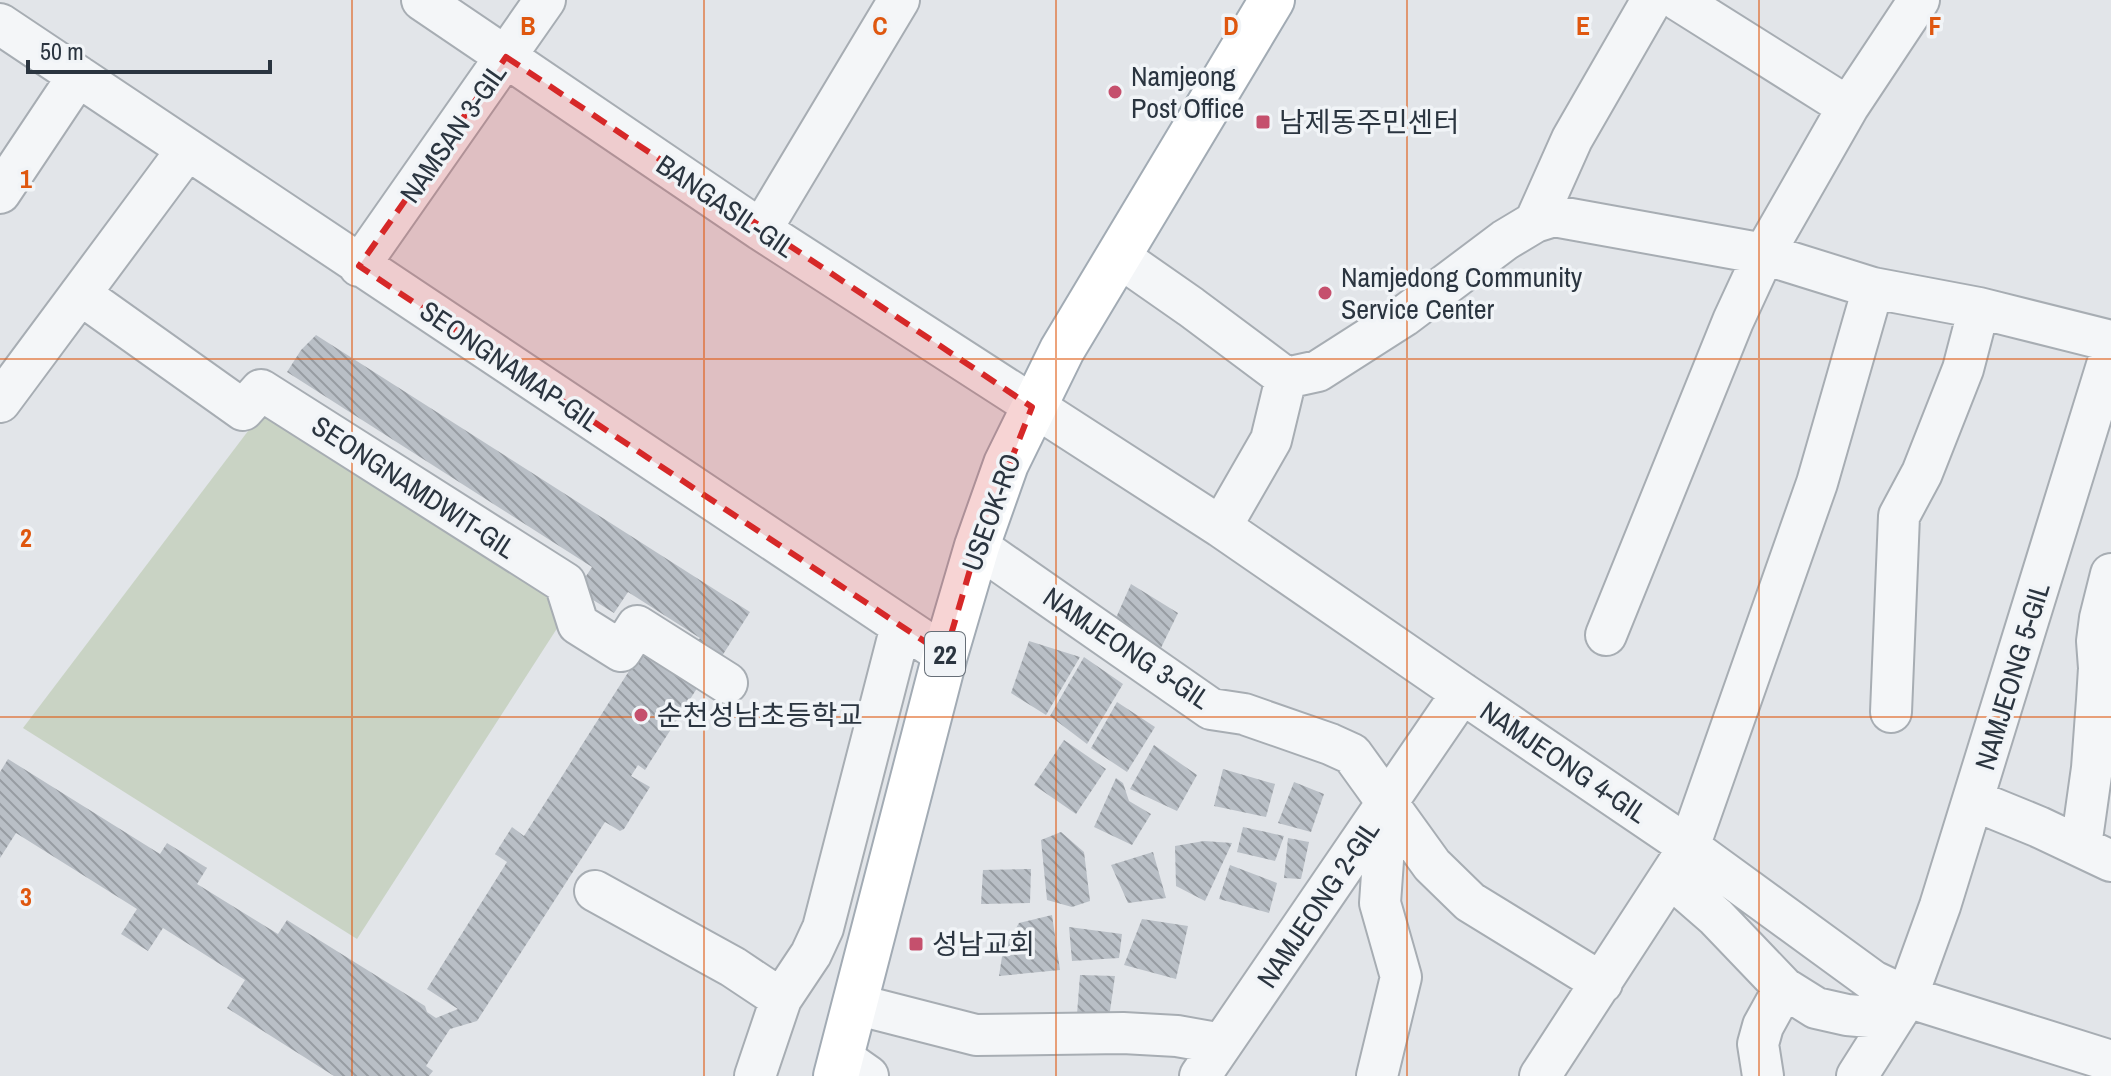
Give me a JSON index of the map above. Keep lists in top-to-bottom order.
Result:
{
  "streets": {
    "main road": ["USEOK-RO", "22"],
    "street": [
      "NAMSAN 3-GIL",
      "BANGASIL-GIL",
      "SEONGNAMAP-GIL",
      "SEONGNAMDWIT-GIL",
      "NAMJEONG 3-GIL",
      "NAMJEONG 5-GIL",
      "NAMJEONG 4-GIL",
      "NAMJEONG 2-GIL"
    ]
  },
  "crossings": [
    ["NAMSAN 3-GIL", "BANGASIL-GIL"],
    ["NAMSAN 3-GIL", "SEONGNAMAP-GIL"],
    ["BANGASIL-GIL", "USEOK-RO"],
    ["BANGASIL-GIL", "NAMJEONG 4-GIL"],
    ["SEONGNAMAP-GIL", "USEOK-RO"],
    ["USEOK-RO", "NAMJEONG 3-GIL"],
    ["USEOK-RO", "NAMJEONG 4-GIL"],
    ["NAMJEONG 3-GIL", "NAMJEONG 2-GIL"],
    ["NAMJEONG 5-GIL", "NAMJEONG 4-GIL"]
  ],
  "places": {
    "other": ["Namjeong Post Office", "Namjedong Community Service Center", "순천성남초등학교"],
    "transit": ["남제동주민센터", "성남교회"]
  },
  "scale_bar": "50 m",
  "grid": {
    "columns": [
      "B",
      "C",
      "D",
      "E",
      "F"
    ],
    "rows": ["1", "2", "3"]
  }
}
